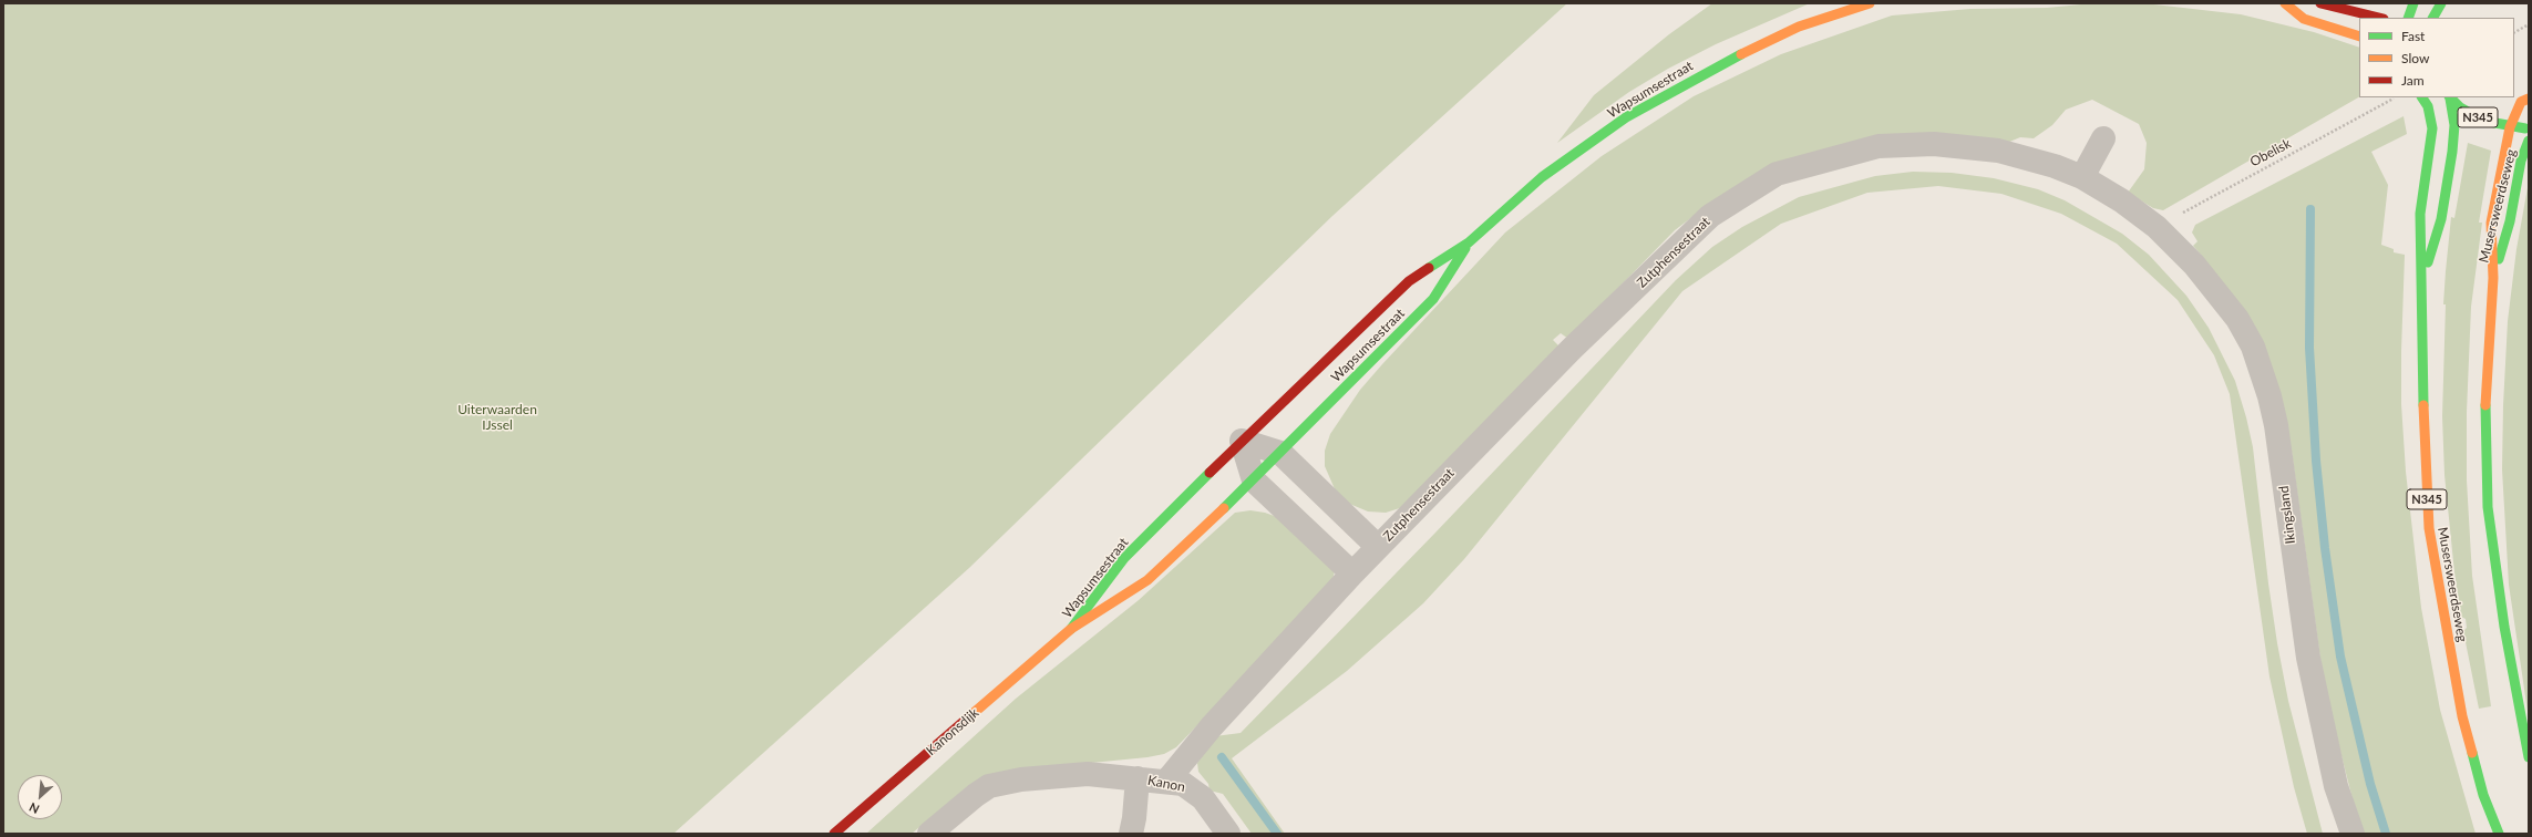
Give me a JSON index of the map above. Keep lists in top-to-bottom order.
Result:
{
  "streets": {
    "street": [
      "Wapsumsestraat",
      "N345",
      "Musersweerdseweg",
      "Zutphensestraat",
      "Ikingsland",
      "Kanonsdijk",
      "Kanon"
    ],
    "path": ["Obelisk"]
  },
  "crossings": [
    ["Wapsumsestraat", "Zutphensestraat"],
    ["Wapsumsestraat", "Kanonsdijk"],
    ["N345", "Musersweerdseweg"],
    ["Obelisk", "Zutphensestraat"],
    ["Obelisk", "Ikingsland"],
    ["Zutphensestraat", "Ikingsland"],
    ["Zutphensestraat", "Kanon"]
  ],
  "parks": ["Uiterwaarden IJssel"],
  "legend": ["Fast", "Slow", "Jam"],
  "north": "bottom left"
}
